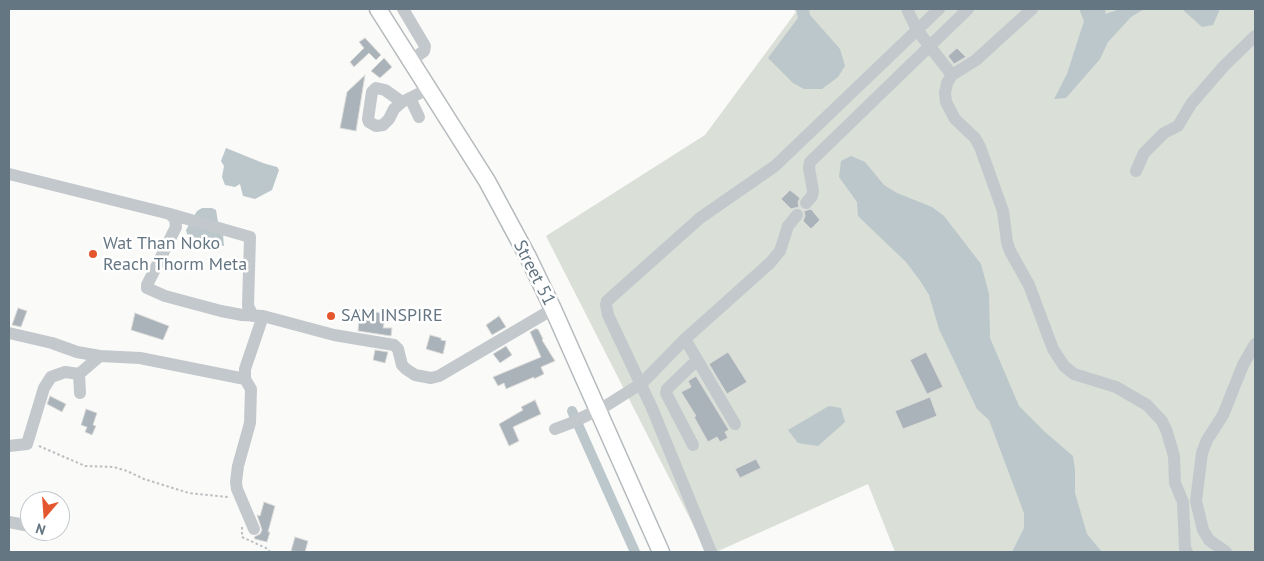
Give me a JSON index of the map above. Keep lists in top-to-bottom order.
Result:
{
  "streets": {
    "main road": ["Street 51"]
  },
  "places": ["Wat Than Noko Reach Thorm Meta", "SAM INSPIRE"],
  "north": "bottom"
}
